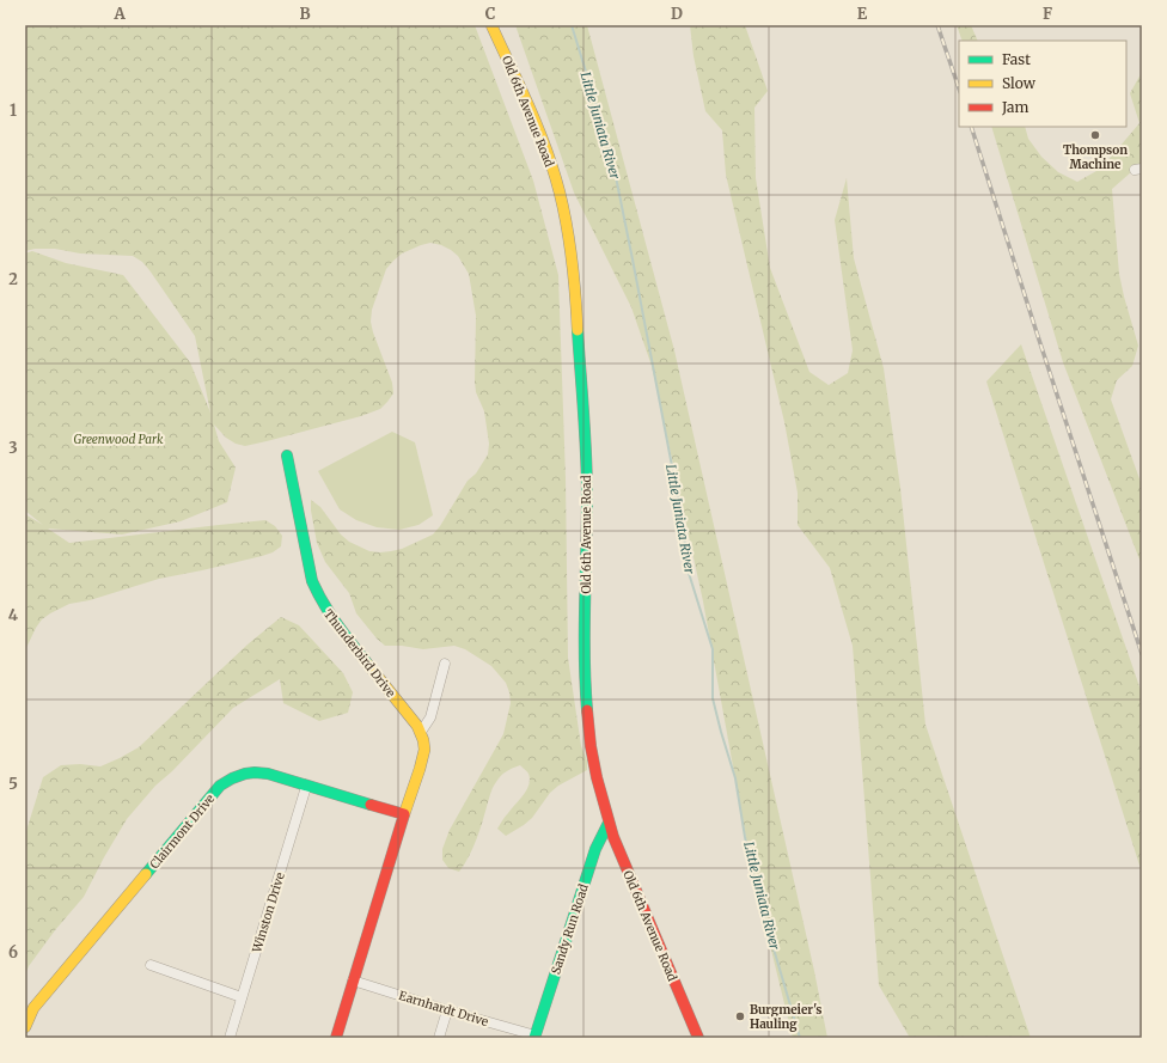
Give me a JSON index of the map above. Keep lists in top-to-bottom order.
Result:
{
  "streets": {
    "street": [
      "Old 6th Avenue Road",
      "Thunderbird Drive",
      "Clairmont Drive",
      "Winston Drive",
      "Sandy Run Road",
      "Earnhardt Drive"
    ]
  },
  "crossings": [
    ["Old 6th Avenue Road", "Sandy Run Road"],
    ["Clairmont Drive", "Winston Drive"],
    ["Sandy Run Road", "Earnhardt Drive"]
  ],
  "water": ["Little Juniata River"],
  "parks": ["Greenwood Park"],
  "places": ["Thompson Machine", "Burgmeier's Hauling"],
  "legend": ["Fast", "Slow", "Jam"],
  "grid": {
    "columns": [
      "A",
      "B",
      "C",
      "D",
      "E",
      "F"
    ],
    "rows": [
      "1",
      "2",
      "3",
      "4",
      "5",
      "6"
    ]
  }
}
